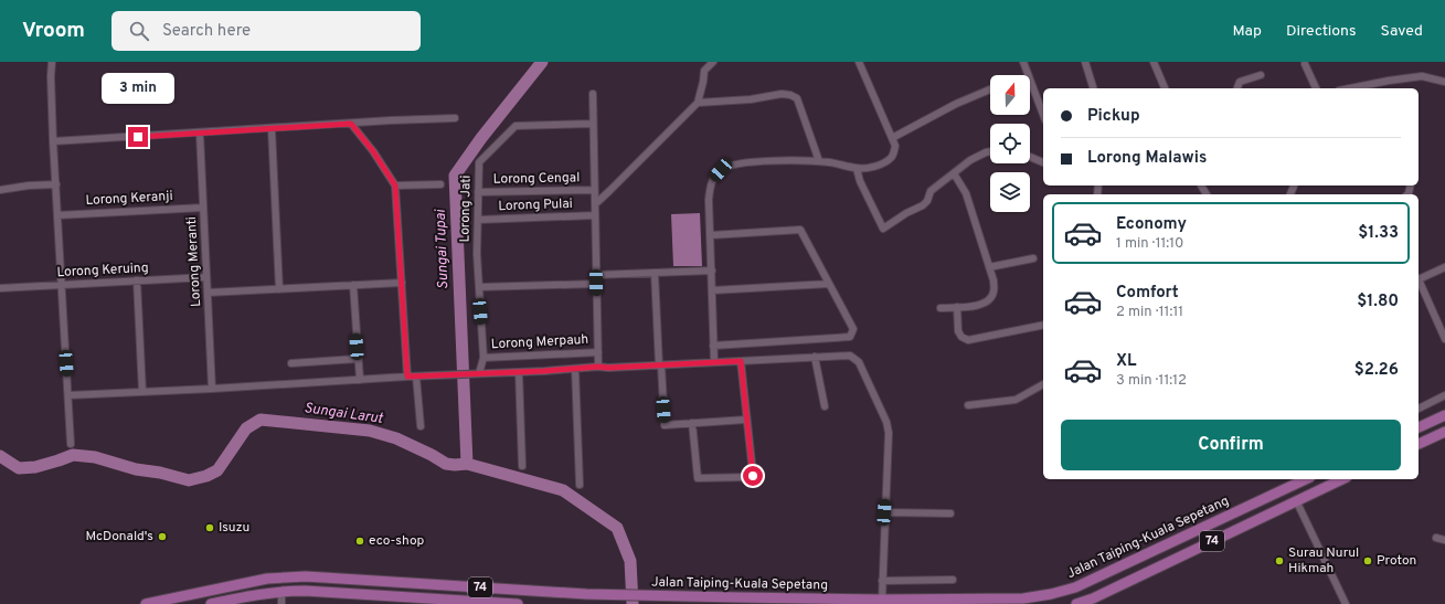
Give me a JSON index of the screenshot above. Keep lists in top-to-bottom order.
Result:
{
  "streets": {
    "main road": ["Jalan Taiping-Kuala Sepetang", "74"],
    "street": [
      "Lorong Cengal",
      "Lorong Keranji",
      "Lorong Pulai",
      "Lorong Jati",
      "Lorong Meranti",
      "Lorong Keruing",
      "Lorong Merpauh"
    ]
  },
  "crossings": [
    ["Lorong Cengal", "Lorong Jati"],
    ["Lorong Keranji", "Lorong Meranti"],
    ["Lorong Pulai", "Lorong Jati"],
    ["Lorong Jati", "Lorong Merpauh"],
    ["Lorong Meranti", "Lorong Keruing"]
  ],
  "water": ["Sungai Tupai", "Sungai Larut"],
  "places": [
    "Isuzu",
    "McDonald's",
    "eco-shop",
    "Surau Nurul Hikmah",
    "Proton"
  ],
  "north": "top",
  "page": {
    "header": "Vroom",
    "search": "Search here",
    "nav": ["Map", "Directions", "Saved"],
    "bubble": "3 min",
    "banner": ["Pickup", "Lorong Malawis"],
    "list": [
      {
        "name": "Economy",
        "note": "1 min · 11:10",
        "value": "$1.33"
      },
      {
        "name": "Comfort",
        "note": "2 min · 11:11",
        "value": "$1.80"
      },
      {
        "name": "XL",
        "note": "3 min · 11:12",
        "value": "$2.26"
      }
    ],
    "buttons": "Confirm"
  }
}
